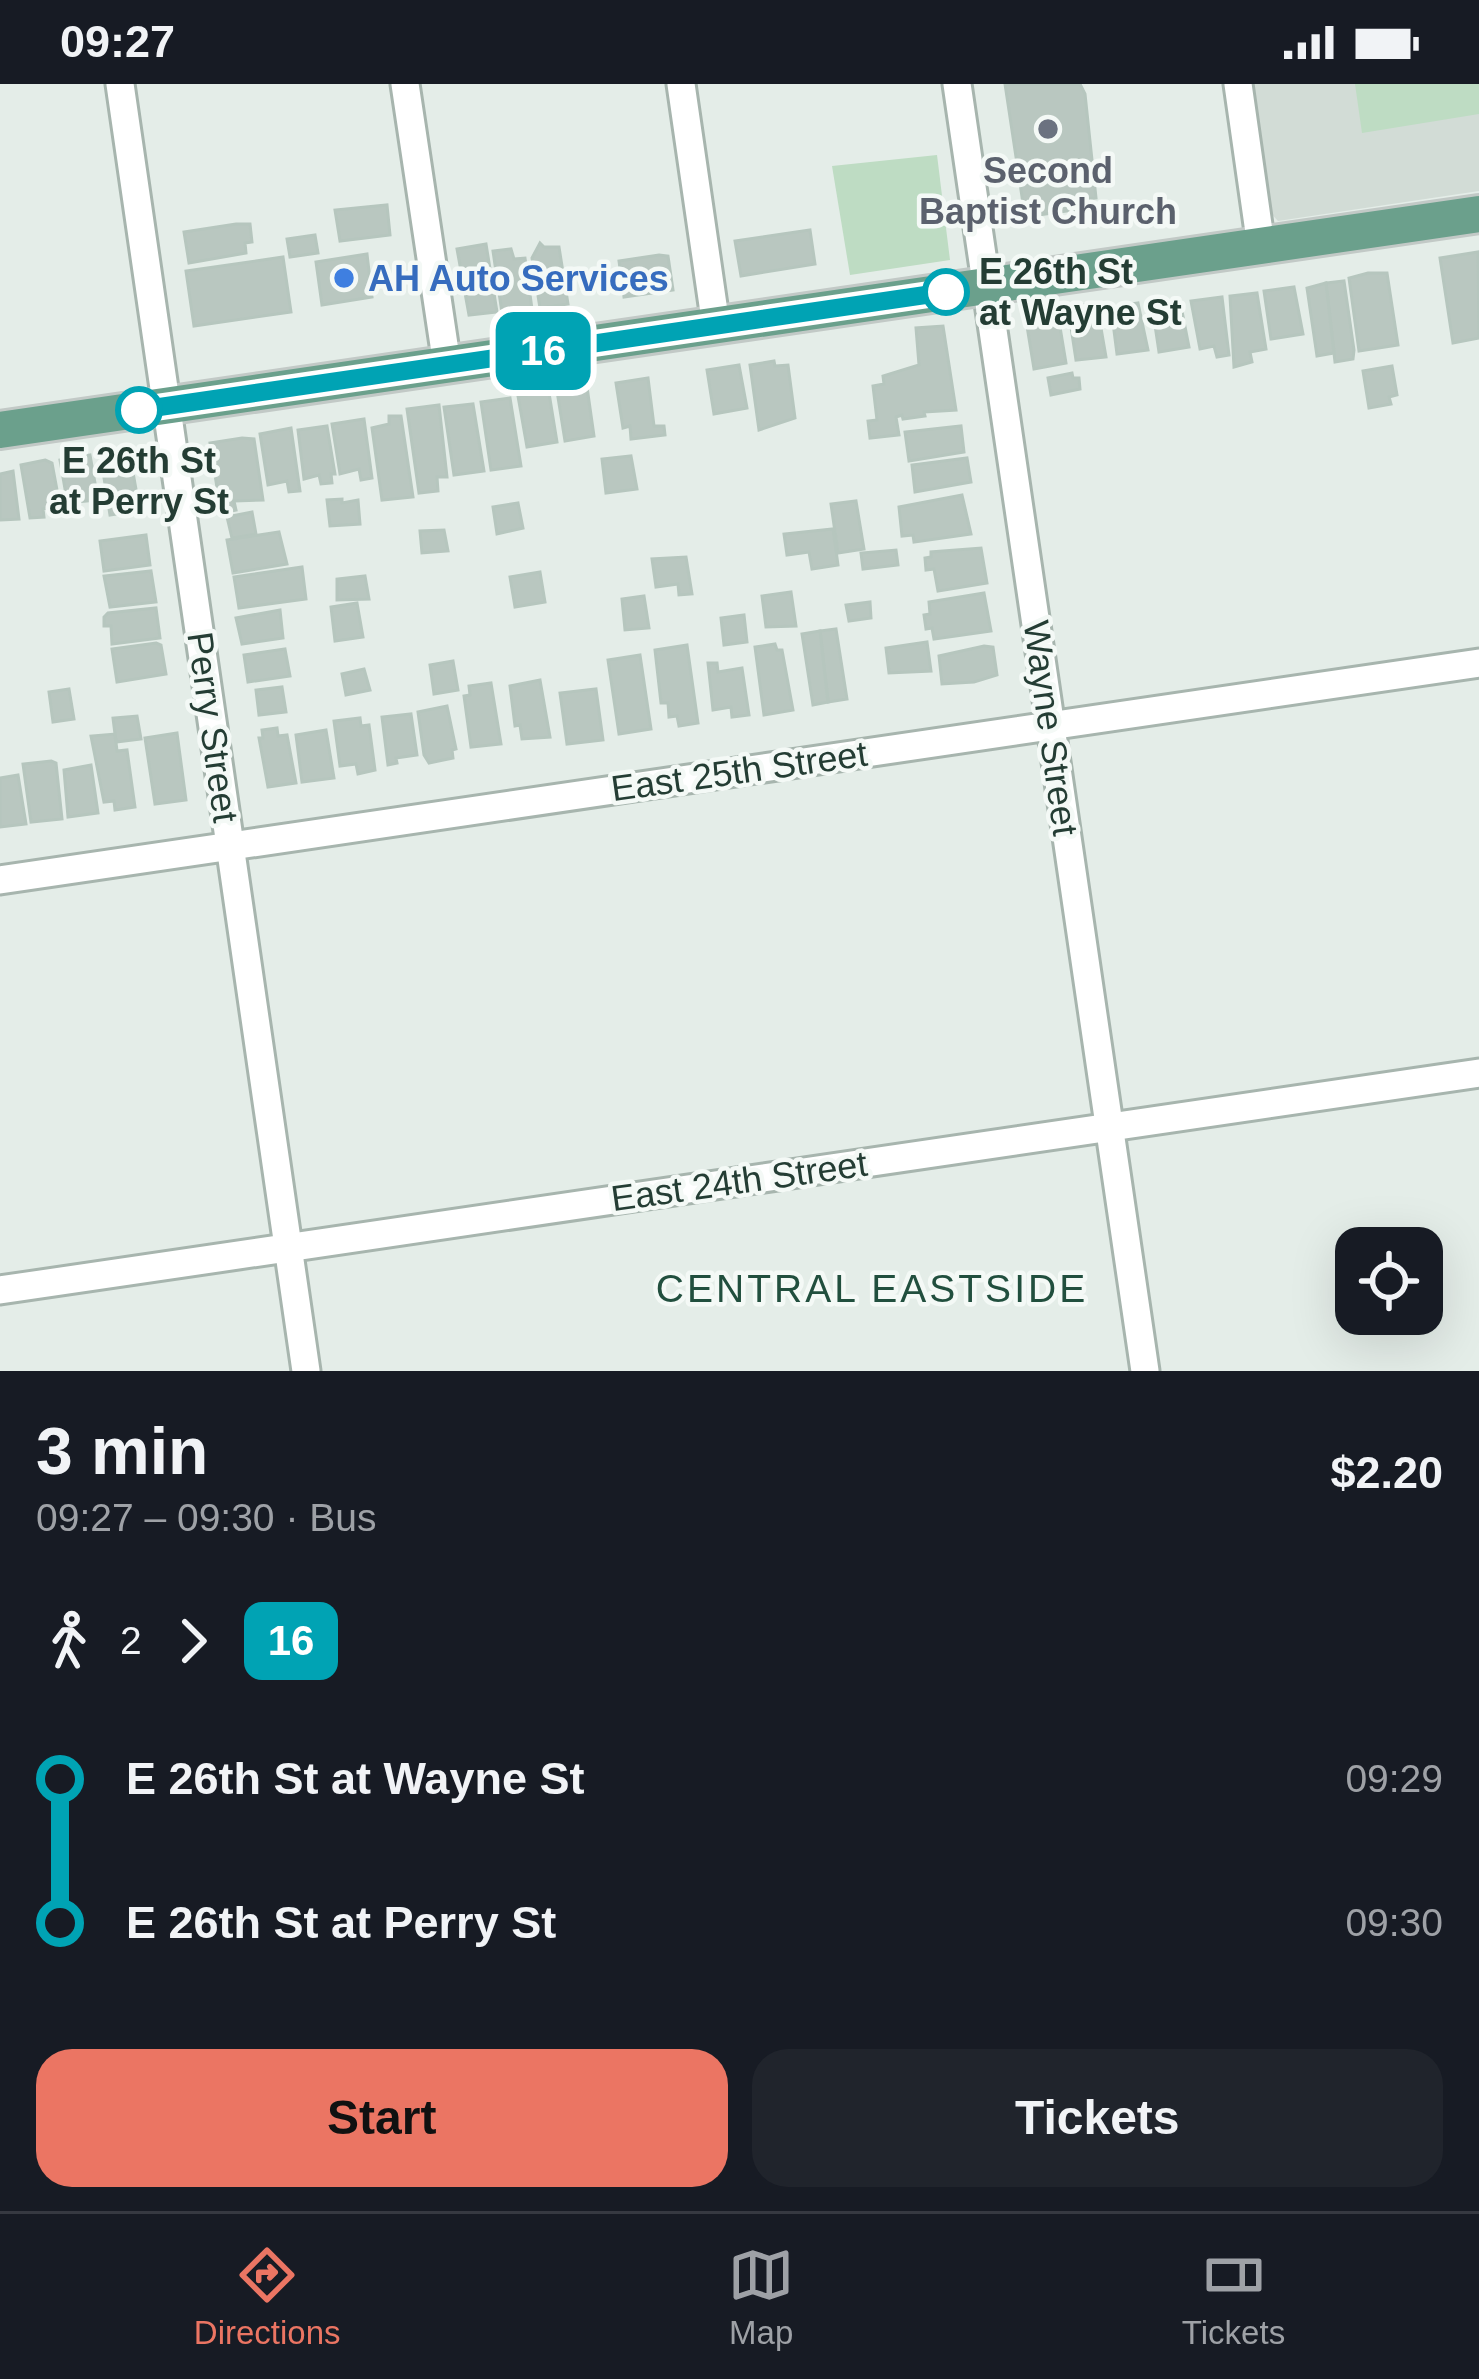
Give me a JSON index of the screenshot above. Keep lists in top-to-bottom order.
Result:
{
  "streets": {
    "street": [
      "Perry Street",
      "Wayne Street",
      "East 25th Street",
      "East 24th Street"
    ]
  },
  "crossings": [
    ["Perry Street", "East 25th Street"],
    ["Perry Street", "East 24th Street"],
    ["Wayne Street", "East 25th Street"],
    ["Wayne Street", "East 24th Street"]
  ],
  "districts": ["CENTRAL EASTSIDE"],
  "places": [
    "Second Baptist Church",
    "AH Auto Services",
    "E 26th St at Wayne St",
    "E 26th St at Perry St"
  ],
  "lines": ["bus line 16"],
  "page": {
    "status": "09:27",
    "on_map": "16",
    "heading": ["3 min", "09:27 – 09:30 · Bus", "$2.20"],
    "legs": ["2", "16"],
    "list": [
      {
        "name": "E 26th St at Wayne St",
        "value": "09:29"
      },
      {
        "name": "E 26th St at Perry St",
        "value": "09:30"
      }
    ],
    "buttons": ["Start", "Tickets"],
    "tabs": ["Directions", "Map", "Tickets"]
  }
}
